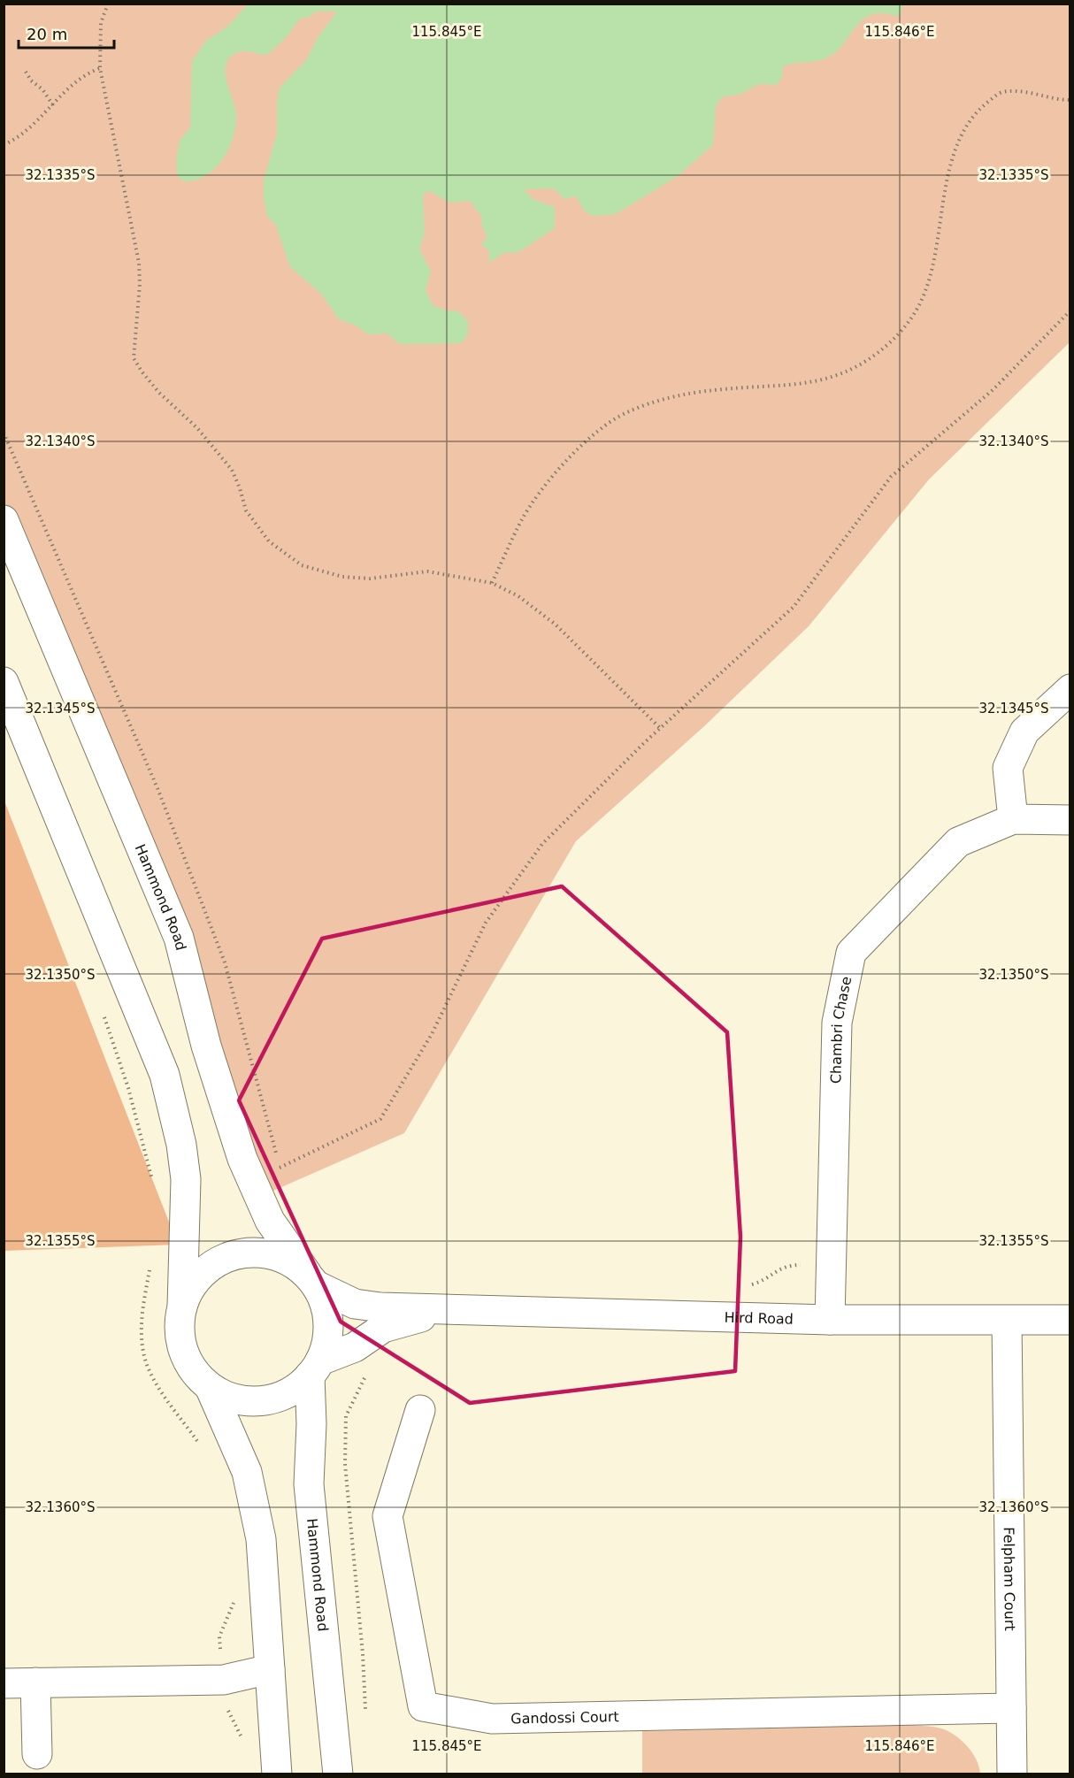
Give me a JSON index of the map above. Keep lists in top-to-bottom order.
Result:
{
  "streets": {
    "street": [
      "Hammond Road",
      "Chambri Chase",
      "Hird Road",
      "Felpham Court",
      "Gandossi Court"
    ]
  },
  "crossings": [
    ["Hammond Road", "Hird Road"],
    ["Chambri Chase", "Hird Road"],
    ["Hird Road", "Felpham Court"],
    ["Felpham Court", "Gandossi Court"]
  ],
  "scale_bar": "20 m",
  "coordinates": [
    "115.845°E",
    "115.846°E",
    "32.1335°S",
    "32.1340°S",
    "32.1345°S",
    "32.1350°S",
    "32.1355°S",
    "32.1360°S"
  ]
}
